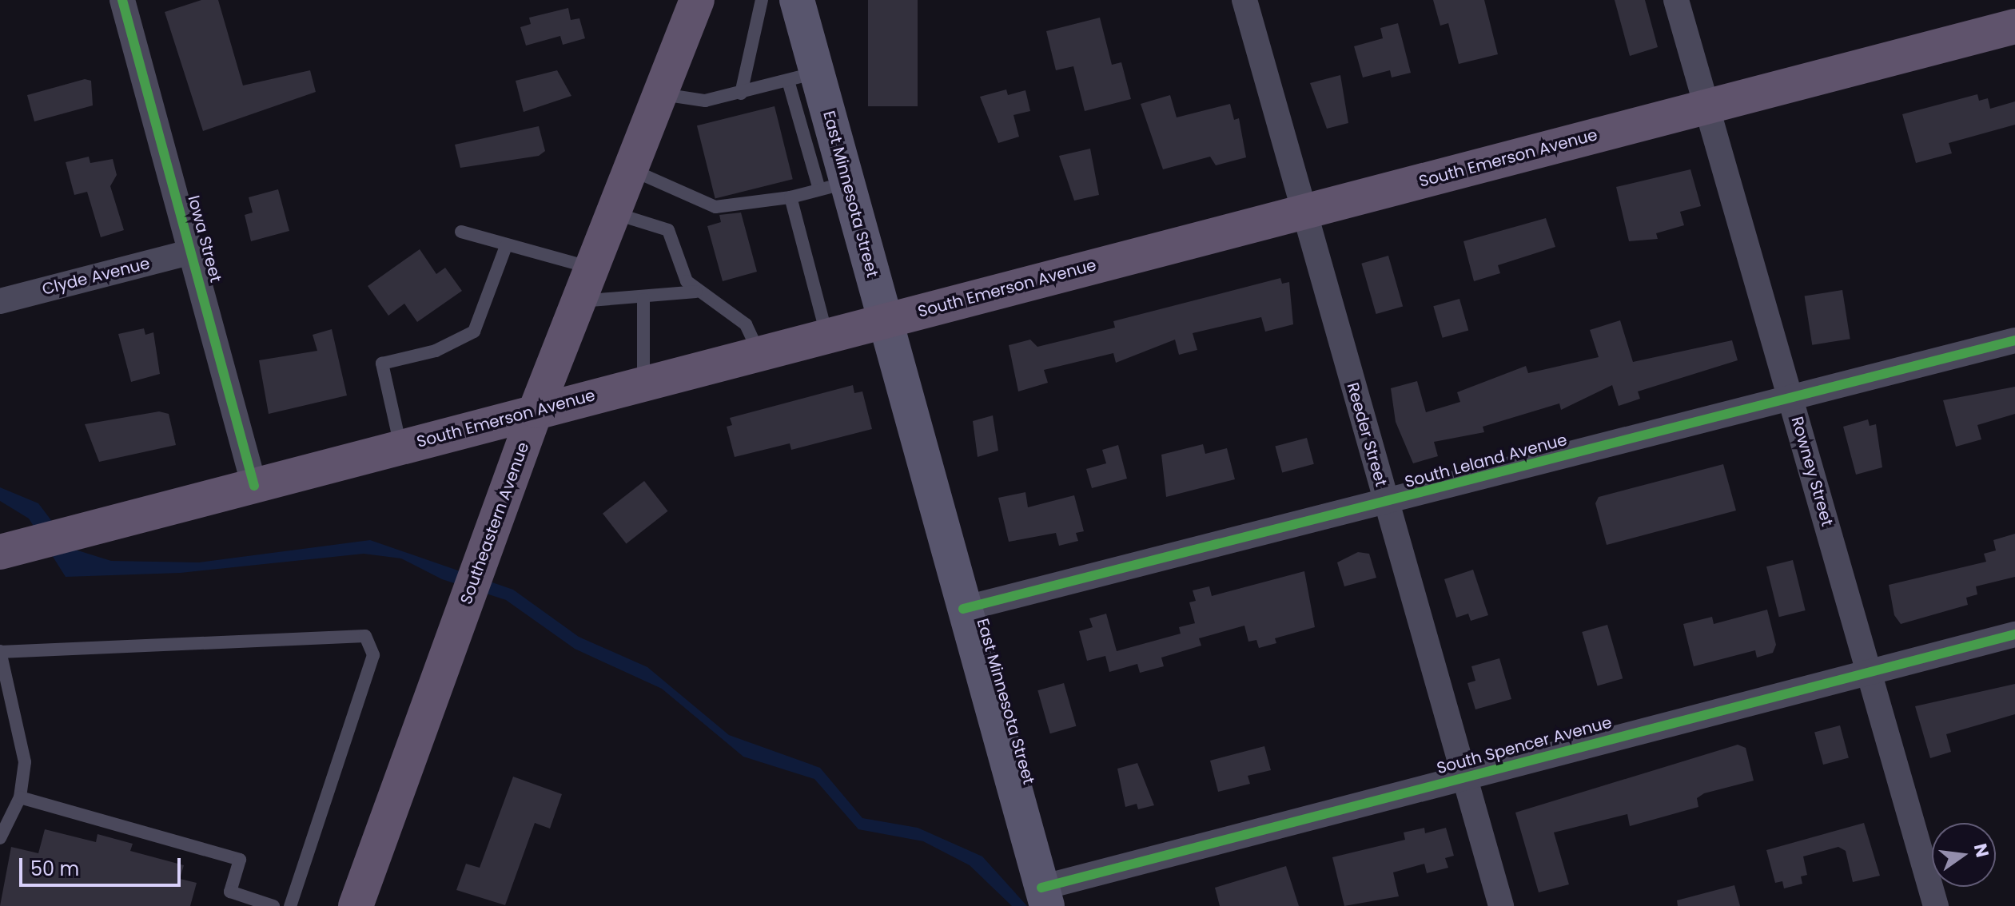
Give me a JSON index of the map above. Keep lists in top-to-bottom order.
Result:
{
  "streets": {
    "main road": ["South Emerson Avenue", "Southeastern Avenue"],
    "street": [
      "East Minnesota Street",
      "Iowa Street",
      "Clyde Avenue",
      "Reeder Street",
      "South Leland Avenue",
      "Rowney Street",
      "South Spencer Avenue"
    ]
  },
  "crossings": [
    ["South Emerson Avenue", "East Minnesota Street"],
    ["South Emerson Avenue", "Iowa Street"],
    ["South Emerson Avenue", "Reeder Street"],
    ["South Emerson Avenue", "Rowney Street"],
    ["South Emerson Avenue", "Southeastern Avenue"],
    ["East Minnesota Street", "South Leland Avenue"],
    ["East Minnesota Street", "South Spencer Avenue"],
    ["Iowa Street", "Clyde Avenue"],
    ["Reeder Street", "South Leland Avenue"],
    ["Reeder Street", "South Spencer Avenue"],
    ["South Leland Avenue", "Rowney Street"],
    ["Rowney Street", "South Spencer Avenue"]
  ],
  "scale_bar": "50 m",
  "north": "right"
}
